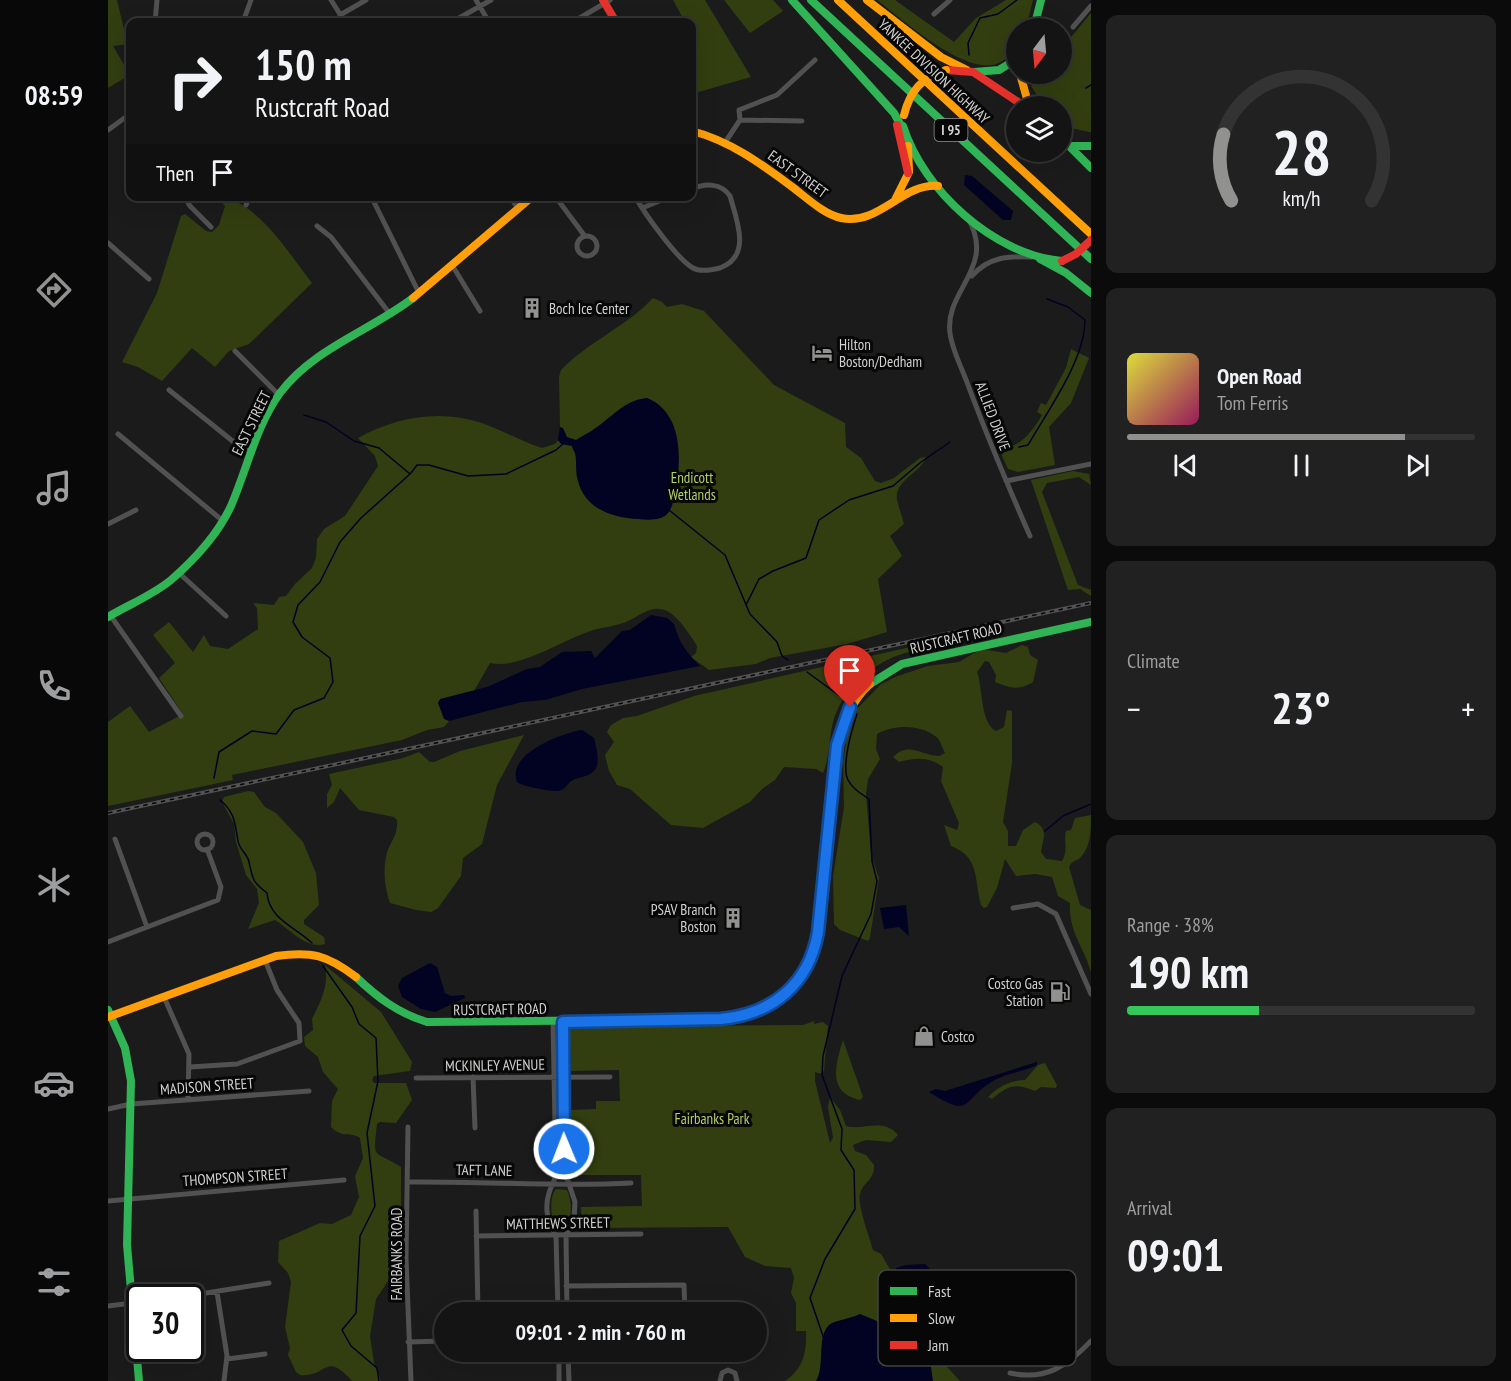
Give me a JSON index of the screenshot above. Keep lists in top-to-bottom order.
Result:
{
  "streets": {
    "main road": [
      "YANKEE DIVISION HIGHWAY",
      "I 95",
      "EAST STREET",
      "RUSTCRAFT ROAD"
    ],
    "street": [
      "ALLIED DRIVE",
      "MCKINLEY AVENUE",
      "MADISON STREET",
      "TAFT LANE",
      "THOMPSON STREET",
      "MATTHEWS STREET",
      "FAIRBANKS ROAD"
    ]
  },
  "crossings": [
    ["TAFT LANE", "FAIRBANKS ROAD"]
  ],
  "parks": ["Endicott Wetlands", "Fairbanks Park"],
  "places": {
    "building": ["Boch Ice Center", "PSAV Branch Boston"],
    "hotel": ["Hilton Boston/Dedham"],
    "fuel station": ["Costco Gas Station"],
    "shop": ["Costco"]
  },
  "legend": ["Fast", "Slow", "Jam"],
  "north": "bottom",
  "page": {
    "tabs": "08:59",
    "turn": ["150 m", "Rustcraft Road"],
    "then": "Then",
    "song": ["Open Road", "Tom Ferris"],
    "tile": [
      "Climate",
      ["Range · 38%", "190 km"],
      ["Arrival", "09:01"]
    ],
    "heat": ["−", "23°", "+"],
    "limit": "30",
    "trip": "09:01 · 2 min · 760 m",
    "gauge": ["28", "km/h"]
  }
}
